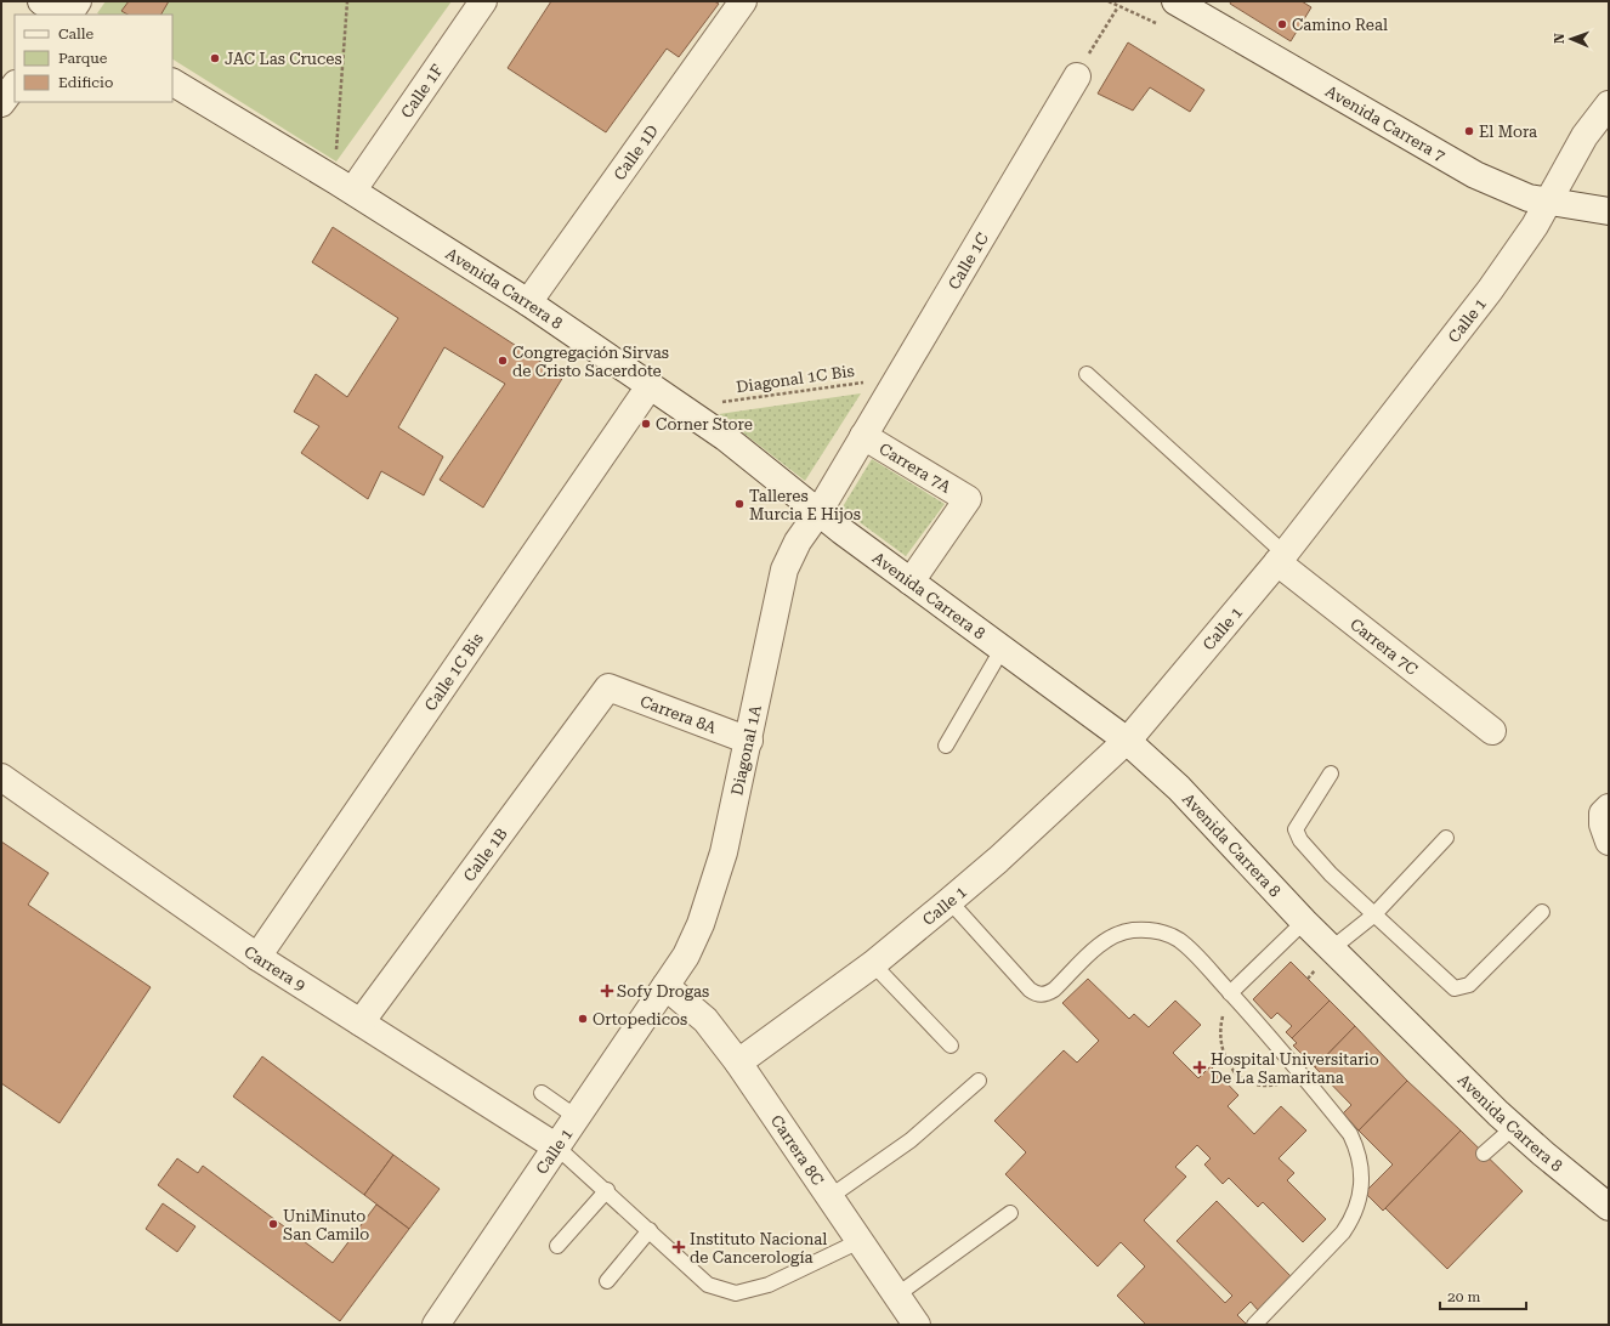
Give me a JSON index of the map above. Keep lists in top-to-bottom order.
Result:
{
  "streets": {
    "street": [
      "Calle 1F",
      "Avenida Carrera 7",
      "Calle 1D",
      "Calle 1C",
      "Avenida Carrera 8",
      "Calle 1",
      "Carrera 7A",
      "Carrera 7C",
      "Calle 1C Bis",
      "Carrera 8A",
      "Diagonal 1A",
      "Calle 1B",
      "Carrera 9",
      "Carrera 8C"
    ],
    "path": ["Diagonal 1C Bis"]
  },
  "crossings": [
    ["Calle 1F", "Avenida Carrera 8"],
    ["Avenida Carrera 7", "Calle 1"],
    ["Calle 1D", "Avenida Carrera 8"],
    ["Calle 1C", "Avenida Carrera 8"],
    ["Calle 1C", "Diagonal 1C Bis"],
    ["Calle 1C", "Carrera 7A"],
    ["Calle 1C", "Diagonal 1A"],
    ["Avenida Carrera 8", "Calle 1"],
    ["Avenida Carrera 8", "Carrera 7A"],
    ["Avenida Carrera 8", "Calle 1C Bis"],
    ["Avenida Carrera 8", "Diagonal 1A"],
    ["Calle 1", "Carrera 7C"],
    ["Calle 1", "Diagonal 1A"],
    ["Calle 1", "Carrera 9"],
    ["Calle 1", "Carrera 8C"],
    ["Calle 1C Bis", "Carrera 9"],
    ["Carrera 8A", "Diagonal 1A"],
    ["Carrera 8A", "Calle 1B"],
    ["Diagonal 1A", "Carrera 8C"],
    ["Calle 1B", "Carrera 9"]
  ],
  "places": {
    "other": [
      "Camino Real",
      "JAC Las Cruces",
      "El Mora",
      "Congregación Sirvas de Cristo Sacerdote",
      "Corner Store",
      "Talleres Murcia E Hijos",
      "Ortopedicos",
      "UniMinuto San Camilo"
    ],
    "health": ["Sofy Drogas", "Hospital Universitario De La Samaritana", "Instituto Nacional de Cancerología"]
  },
  "legend": ["Calle", "Parque", "Edificio"],
  "scale_bar": "20 m",
  "north": "left"
}
